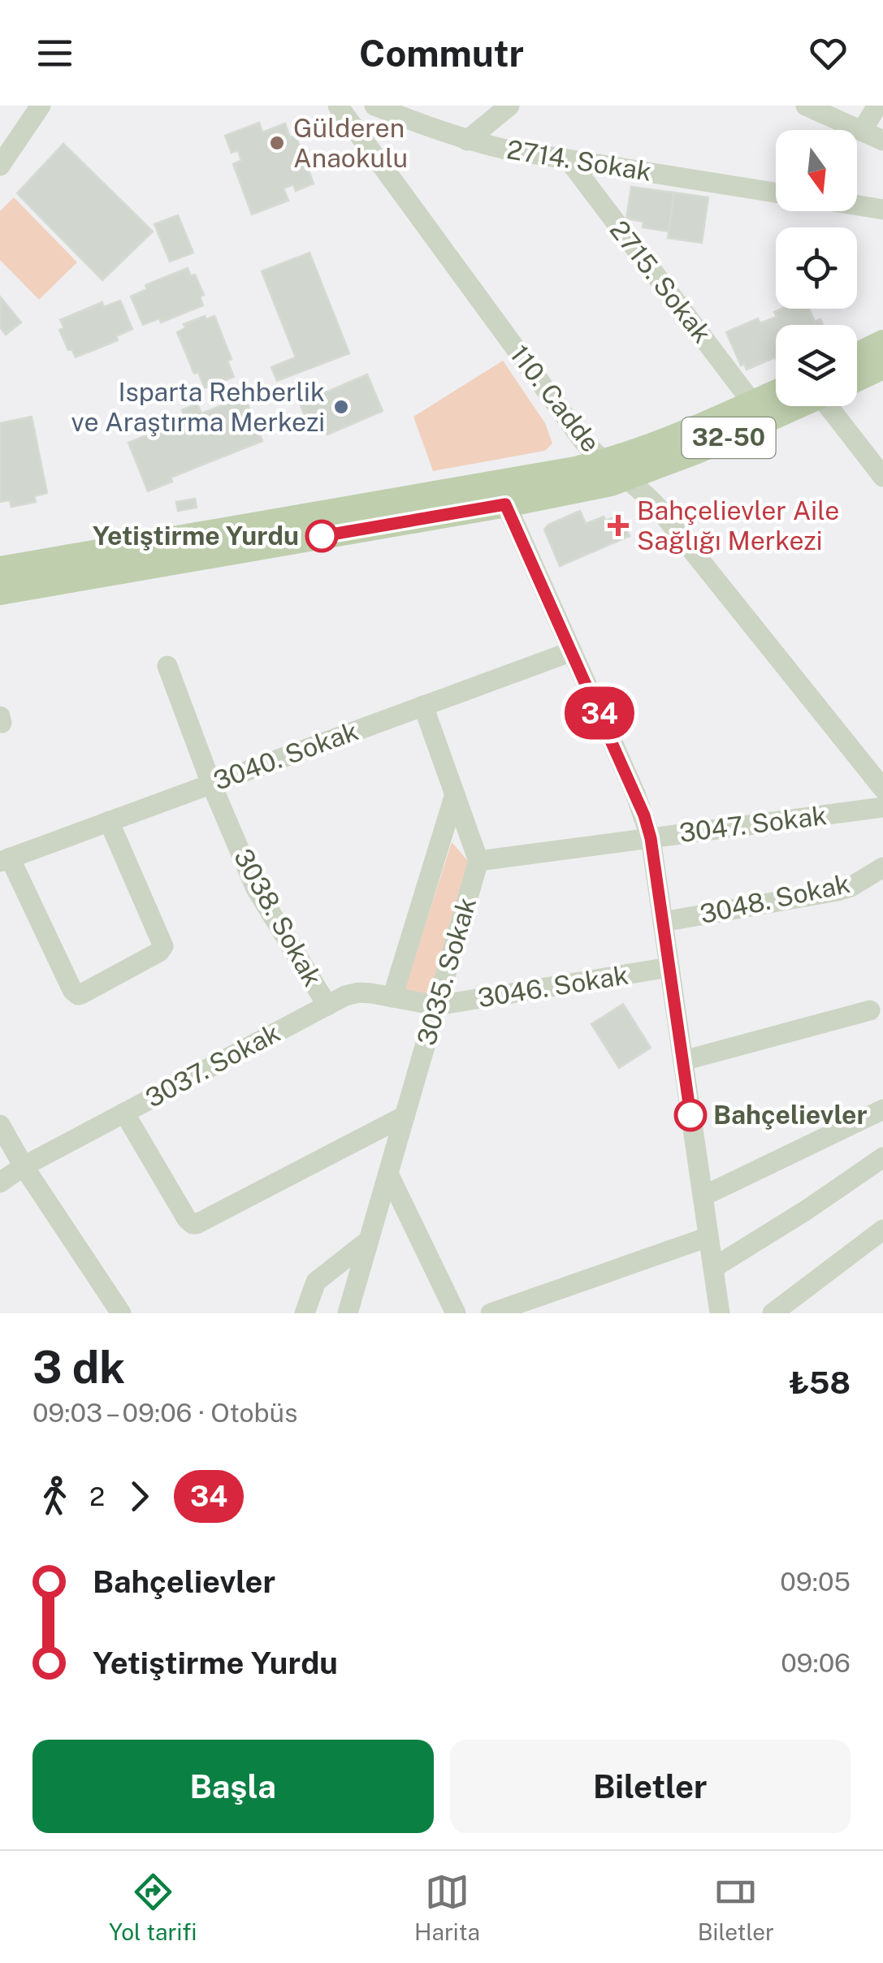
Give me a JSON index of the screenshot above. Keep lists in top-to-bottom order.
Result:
{
  "streets": {
    "main road": ["32-50"],
    "street": [
      "2714. Sokak",
      "2715. Sokak",
      "110. Cadde",
      "3040. Sokak",
      "3047. Sokak",
      "3048. Sokak",
      "3038. Sokak",
      "3035. Sokak",
      "3046. Sokak",
      "3037. Sokak"
    ]
  },
  "crossings": [
    ["2714. Sokak", "2715. Sokak"],
    ["2715. Sokak", "32-50"],
    ["110. Cadde", "32-50"],
    ["3040. Sokak", "3038. Sokak"],
    ["3040. Sokak", "3035. Sokak"],
    ["3047. Sokak", "3035. Sokak"],
    ["3038. Sokak", "3037. Sokak"],
    ["3035. Sokak", "3046. Sokak"],
    ["3035. Sokak", "3037. Sokak"],
    ["3046. Sokak", "3037. Sokak"]
  ],
  "places": {
    "other": [
      "Gülderen Anaokulu",
      "Isparta Rehberlik ve Araştırma Merkezi",
      "Yetiştirme Yurdu",
      "Bahçelievler"
    ],
    "health": ["Bahçelievler Aile Sağlığı Merkezi"]
  },
  "lines": ["bus line 34"],
  "north": "bottom",
  "page": {
    "header": "Commutr",
    "on_map": "34",
    "heading": ["3 dk", "09:03 – 09:06 · Otobüs", "₺58"],
    "legs": ["2", "34"],
    "list": [
      {
        "name": "Bahçelievler",
        "value": "09:05"
      },
      {
        "name": "Yetiştirme Yurdu",
        "value": "09:06"
      }
    ],
    "buttons": ["Başla", "Biletler"],
    "tabs": ["Yol tarifi", "Harita", "Biletler"]
  }
}
